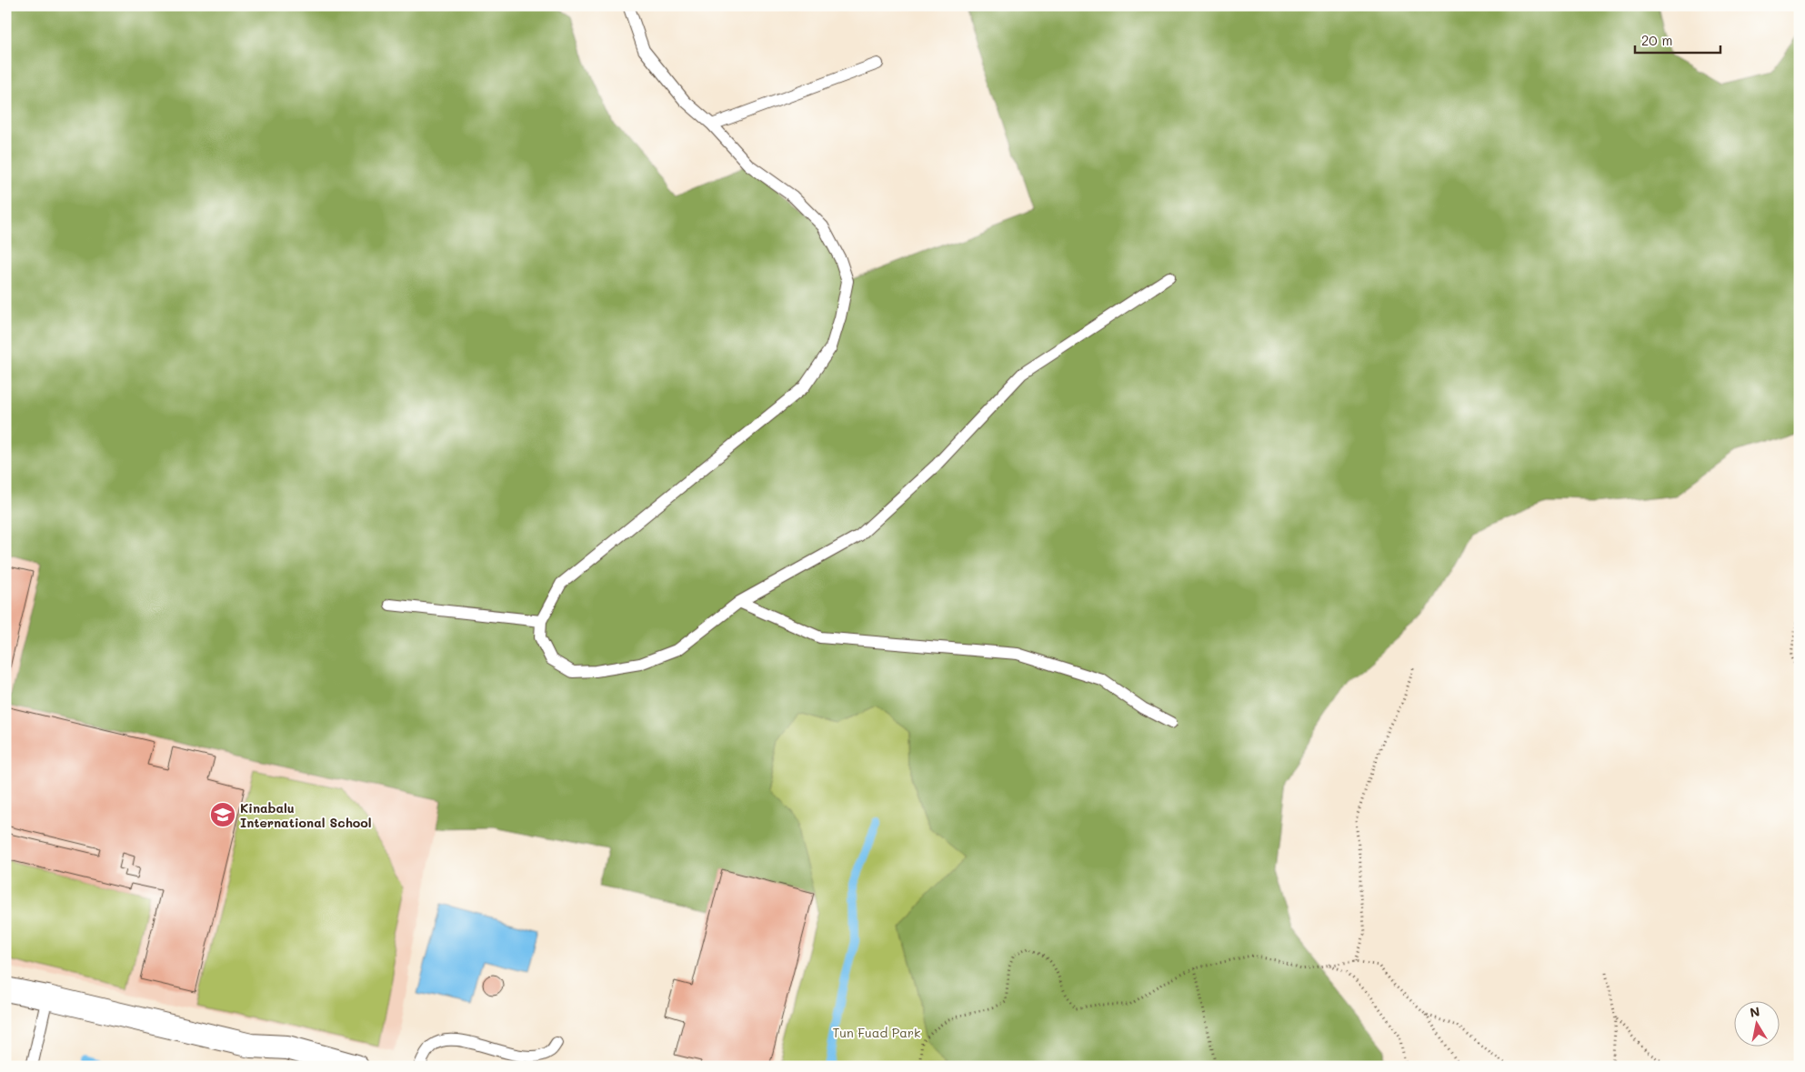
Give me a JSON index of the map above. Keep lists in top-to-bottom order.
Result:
{
  "parks": ["Tun Fuad Park"],
  "places": {
    "school or university": ["Kinabalu International School"]
  },
  "scale_bar": "20 m",
  "north": "top"
}
